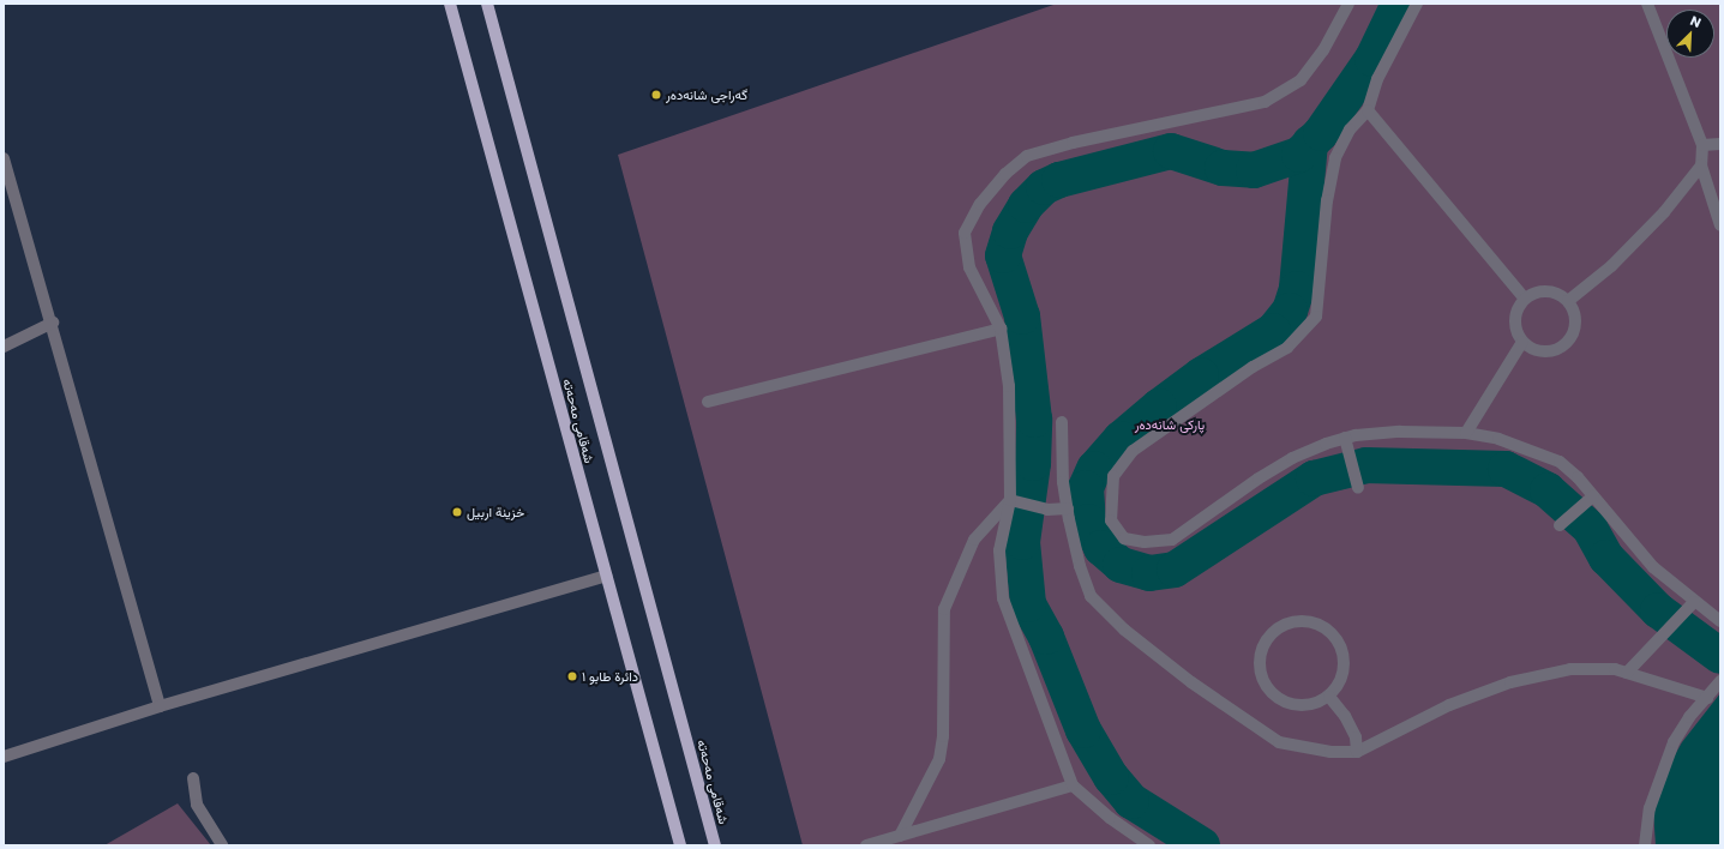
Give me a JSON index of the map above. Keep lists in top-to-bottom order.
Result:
{
  "streets": {
    "main road": ["شەقامی مەحەتە"]
  },
  "parks": ["پارکی شانەدەر"],
  "places": ["گەراجی شانەدەر", "خزينة اربيل", "دائرة طابو ١"],
  "north": "top right"
}
